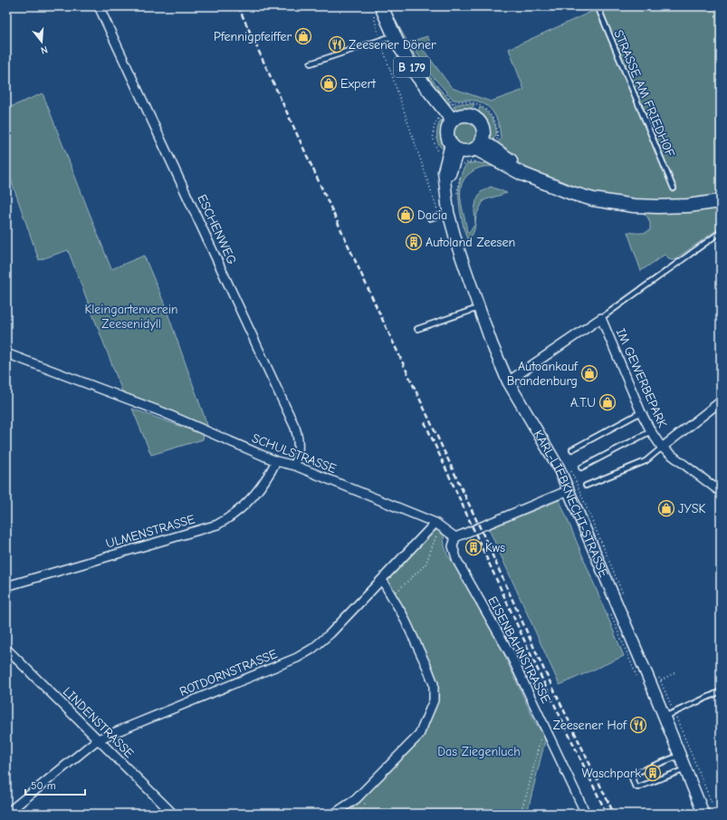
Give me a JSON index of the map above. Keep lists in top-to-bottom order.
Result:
{
  "streets": {
    "main road": ["B 179"],
    "street": [
      "ESCHENWEG",
      "IM GEWERBEPARK",
      "SCHULSTRASSE",
      "KARL-LIEBKNECHT-STRASSE",
      "ULMENSTRASSE",
      "EISENBAHNSTRASSE",
      "ROTDORNSTRASSE",
      "LINDENSTRASSE"
    ],
    "lane": ["STRASSE AM FRIEDHOF"]
  },
  "crossings": [
    ["B 179", "KARL-LIEBKNECHT-STRASSE"],
    ["ESCHENWEG", "SCHULSTRASSE"],
    ["SCHULSTRASSE", "ULMENSTRASSE"],
    ["SCHULSTRASSE", "EISENBAHNSTRASSE"],
    ["SCHULSTRASSE", "ROTDORNSTRASSE"],
    ["ROTDORNSTRASSE", "LINDENSTRASSE"]
  ],
  "parks": ["Kleingartenverein Zeesenidyll", "Das Ziegenluch"],
  "places": {
    "shop": [
      "Pfennigpfeiffer",
      "Expert",
      "Dacia",
      "Autoankauf Brandenburg",
      "A.T.U",
      "JYSK"
    ],
    "restaurant": ["Zeesener Döner", "Zeesener Hof"],
    "building": ["Autoland Zeesen", "Kws", "Waschpark"]
  },
  "scale_bar": "50 m",
  "north": "bottom"
}
